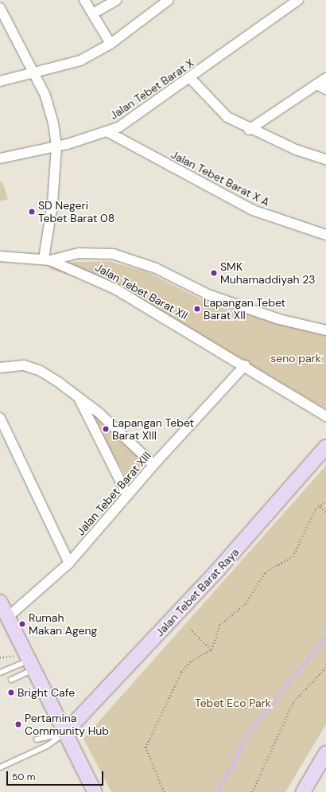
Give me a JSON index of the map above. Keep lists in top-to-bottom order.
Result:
{
  "streets": {
    "street": [
      "Jalan Tebet Barat X",
      "Jalan Tebet Barat X A",
      "Jalan Tebet Barat XII",
      "Jalan Tebet Barat XIII",
      "Jalan Tebet Barat Raya"
    ]
  },
  "crossings": [
    ["Jalan Tebet Barat X", "Jalan Tebet Barat X A"],
    ["Jalan Tebet Barat XII", "Jalan Tebet Barat XIII"]
  ],
  "parks": ["seno park", "Tebet Eco Park"],
  "places": [
    "SD Negeri Tebet Barat 08",
    "SMK Muhamaddiyah 23",
    "Lapangan Tebet Barat XII",
    "Lapangan Tebet Barat XIII",
    "Rumah Makan Ageng",
    "Bright Cafe",
    "Pertamina Community Hub"
  ],
  "scale_bar": "50 m"
}
